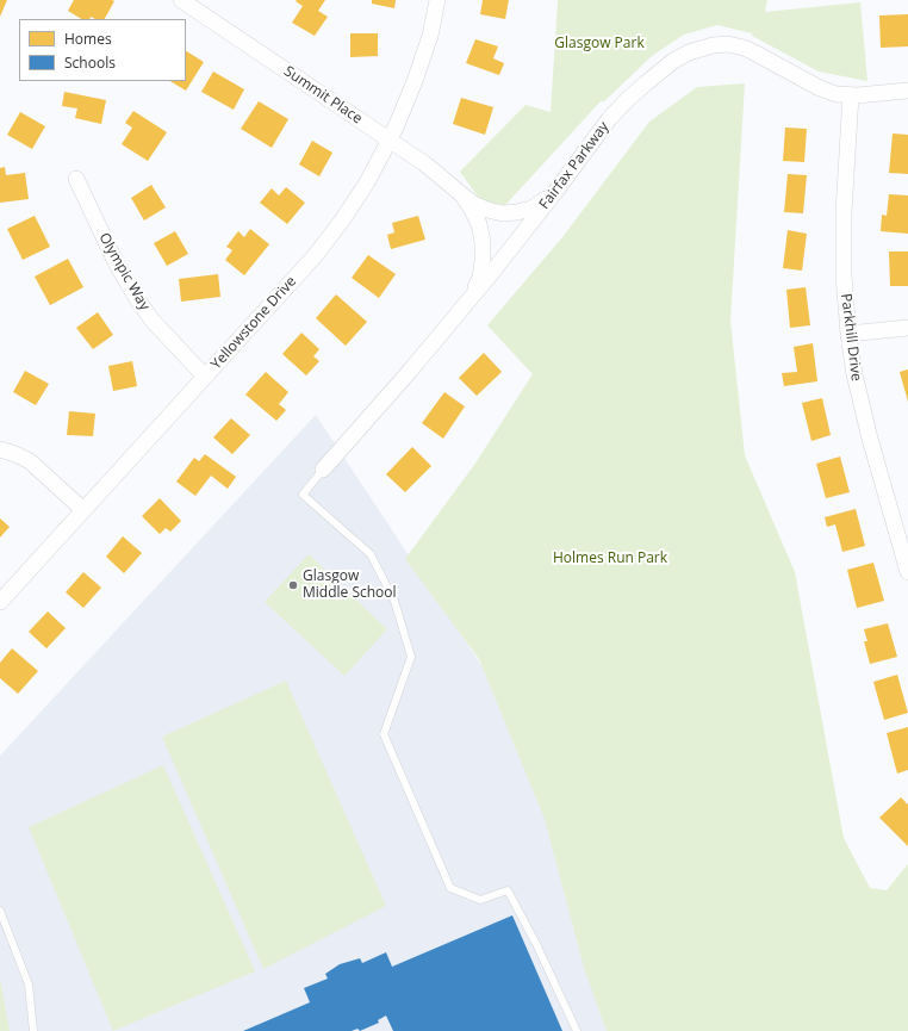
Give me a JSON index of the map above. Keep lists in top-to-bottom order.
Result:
{
  "streets": {
    "street": [
      "Summit Place",
      "Fairfax Parkway",
      "Olympic Way",
      "Yellowstone Drive",
      "Parkhill Drive"
    ]
  },
  "crossings": [
    ["Summit Place", "Fairfax Parkway"],
    ["Summit Place", "Yellowstone Drive"],
    ["Fairfax Parkway", "Parkhill Drive"],
    ["Olympic Way", "Yellowstone Drive"]
  ],
  "parks": ["Glasgow Park", "Holmes Run Park"],
  "places": ["Glasgow Middle School"],
  "legend": ["Homes", "Schools"]
}
